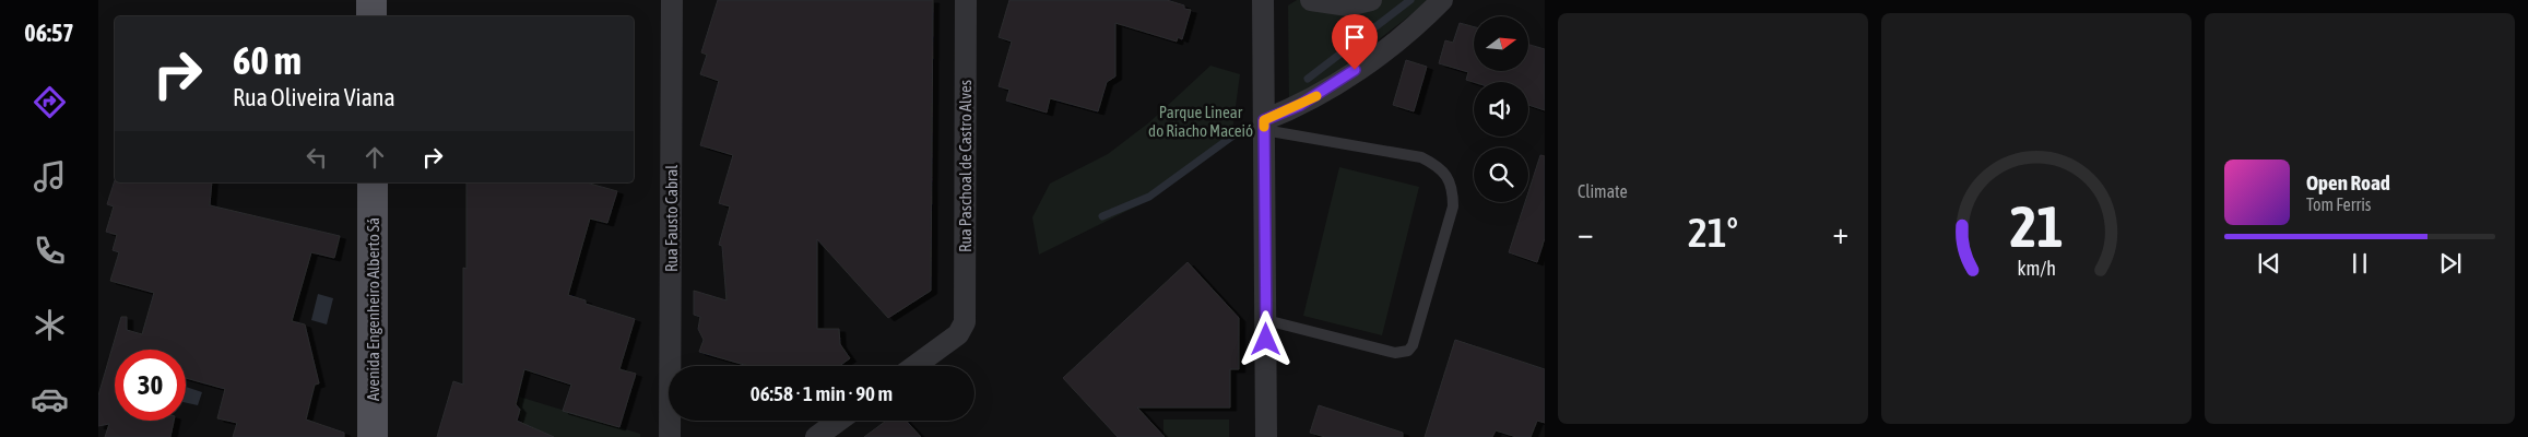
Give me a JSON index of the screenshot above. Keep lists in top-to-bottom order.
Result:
{
  "streets": {
    "main road": ["Avenida Engenheiro Alberto Sá"],
    "street": ["Rua Paschoal de Castro Alves", "Rua Fausto Cabral"]
  },
  "parks": ["Parque Linear do Riacho Maceió"],
  "north": "right",
  "page": {
    "tabs": "06:57",
    "tile": "Climate",
    "turn": ["60 m", "Rua Oliveira Viana"],
    "song": ["Open Road", "Tom Ferris"],
    "heat": ["−", "21°", "+"],
    "limit": "30",
    "trip": "06:58 · 1 min · 90 m",
    "gauge": ["21", "km/h"]
  }
}
